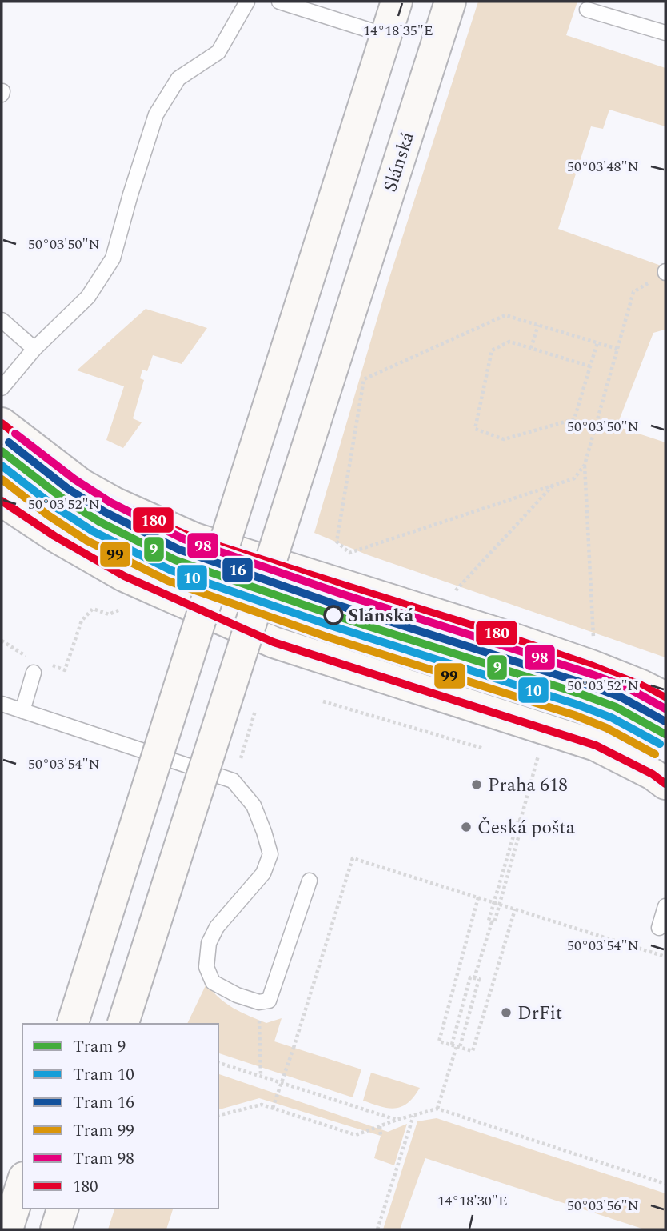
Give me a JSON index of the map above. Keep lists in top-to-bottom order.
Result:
{
  "streets": {
    "main road": ["Slánská"]
  },
  "places": [
    "Slánská",
    "Praha 618",
    "Česká pošta",
    "DrFit"
  ],
  "lines": [
    "transit line 180",
    "tram line 98",
    "tram line 16",
    "tram line 9",
    "tram line 10",
    "tram line 99"
  ],
  "legend": [
    "Tram 9",
    "Tram 10",
    "Tram 16",
    "Tram 99",
    "Tram 98",
    "180"
  ],
  "coordinates": [
    "14°18'35\"E",
    "50°03'48\"N",
    "50°03'50\"N",
    "50°03'52\"N",
    "50°03'54\"N",
    "14°18'30\"E",
    "50°03'56\"N"
  ]
}
